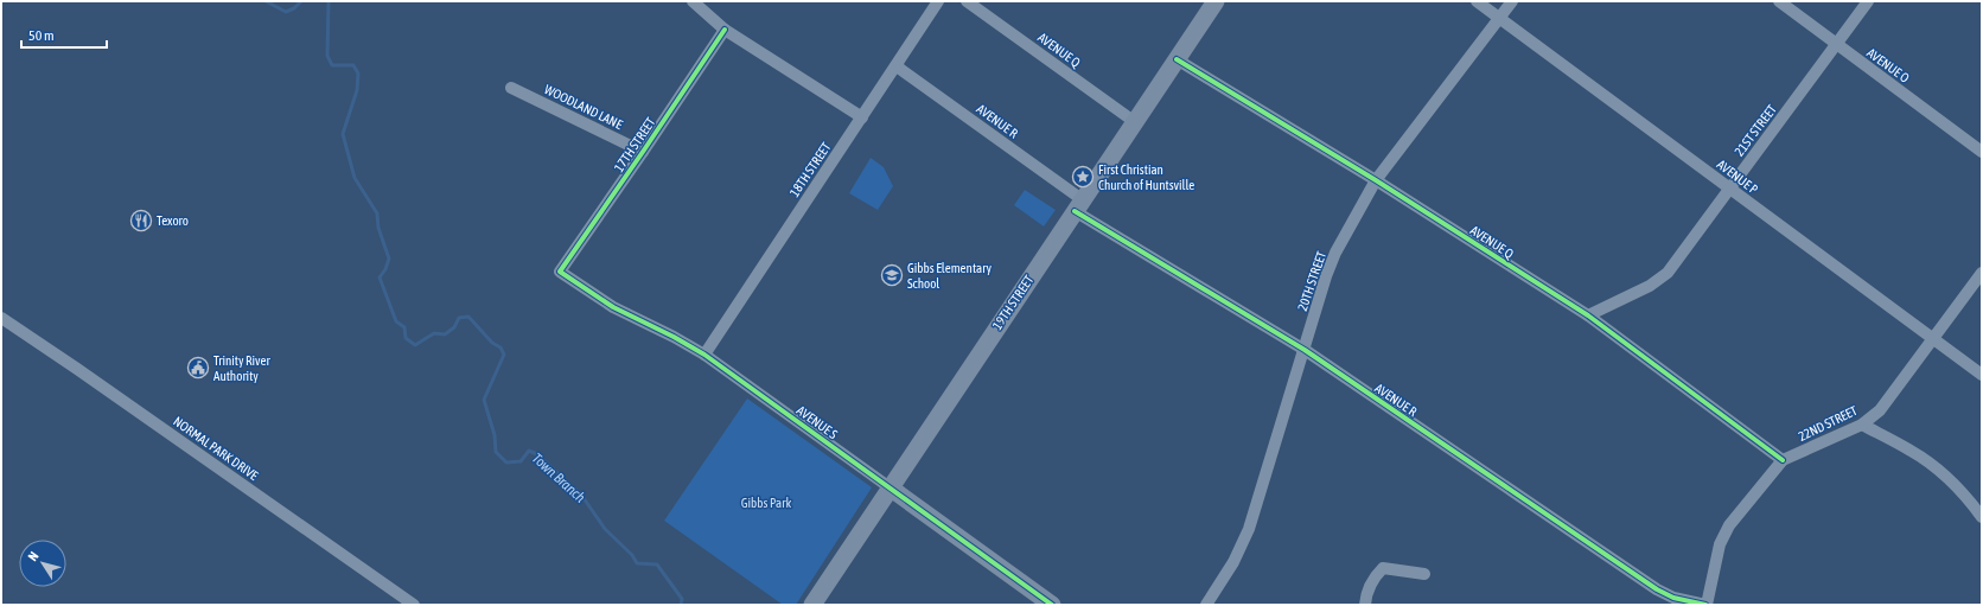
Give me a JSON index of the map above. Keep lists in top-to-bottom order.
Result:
{
  "streets": {
    "street": [
      "AVENUE Q",
      "AVENUE O",
      "WOODLAND LANE",
      "AVENUE R",
      "21ST STREET",
      "17TH STREET",
      "18TH STREET",
      "AVENUE P",
      "20TH STREET",
      "19TH STREET",
      "AVENUE S",
      "22ND STREET",
      "NORMAL PARK DRIVE"
    ]
  },
  "crossings": [
    ["AVENUE Q", "21ST STREET"],
    ["AVENUE Q", "20TH STREET"],
    ["AVENUE Q", "19TH STREET"],
    ["AVENUE Q", "22ND STREET"],
    ["AVENUE O", "21ST STREET"],
    ["WOODLAND LANE", "17TH STREET"],
    ["AVENUE R", "18TH STREET"],
    ["AVENUE R", "20TH STREET"],
    ["AVENUE R", "19TH STREET"],
    ["AVENUE R", "22ND STREET"],
    ["21ST STREET", "AVENUE P"],
    ["17TH STREET", "AVENUE S"],
    ["18TH STREET", "AVENUE S"],
    ["AVENUE P", "20TH STREET"],
    ["AVENUE P", "22ND STREET"],
    ["19TH STREET", "AVENUE S"]
  ],
  "water": ["Town Branch"],
  "parks": ["Gibbs Park"],
  "places": {
    "place": ["First Christian Church of Huntsville"],
    "restaurant": ["Texoro"],
    "school or university": ["Gibbs Elementary School"],
    "public building": ["Trinity River Authority"]
  },
  "scale_bar": "50 m",
  "north": "top left"
}
